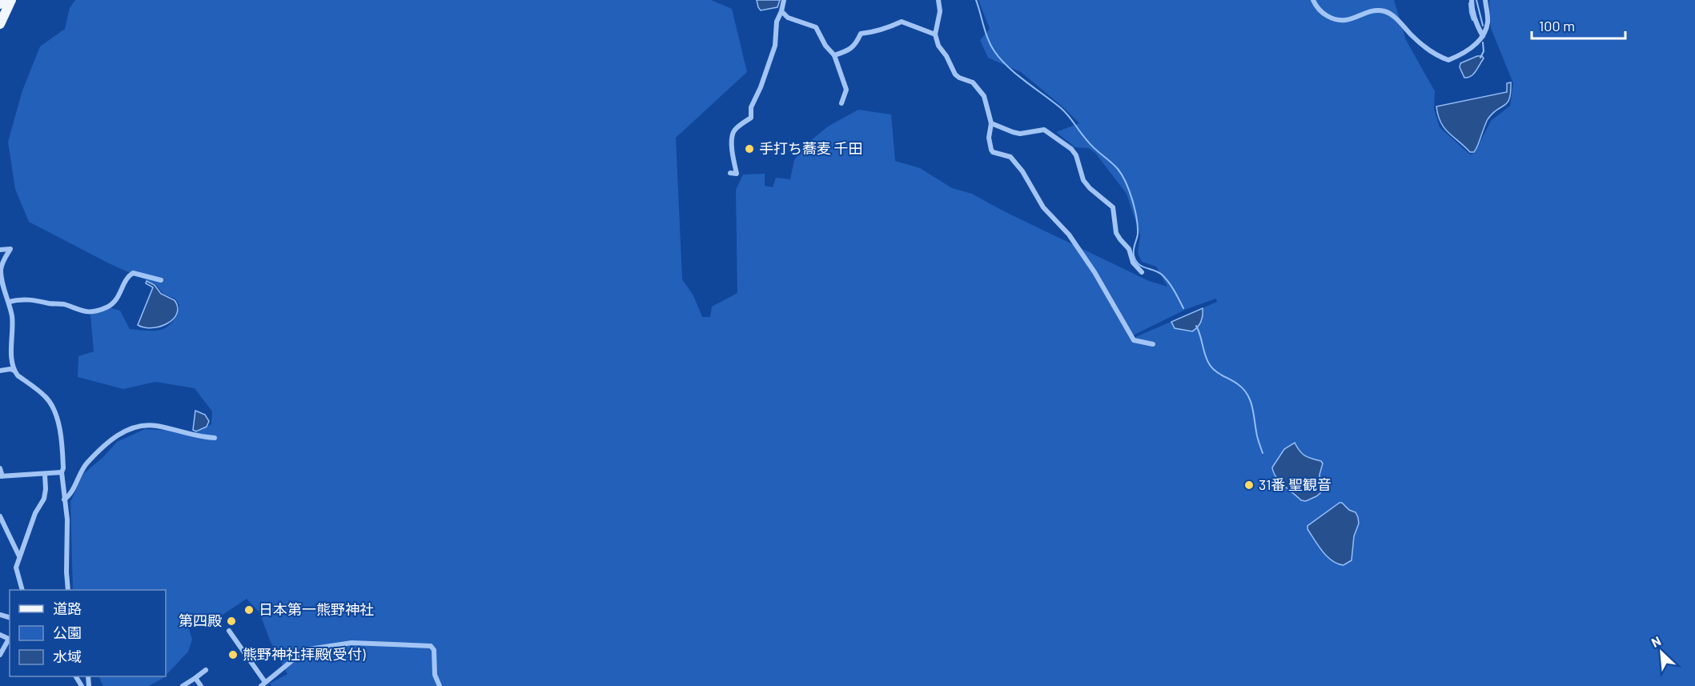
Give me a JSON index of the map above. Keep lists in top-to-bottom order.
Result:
{
  "places": [
    "手打ち蕎麦 千田",
    "31番 聖観音",
    "日本第一熊野神社",
    "第四殿",
    "熊野神社拝殿(受付)"
  ],
  "legend": ["道路", "公園", "水域"],
  "scale_bar": "100 m",
  "north": "top left"
}
